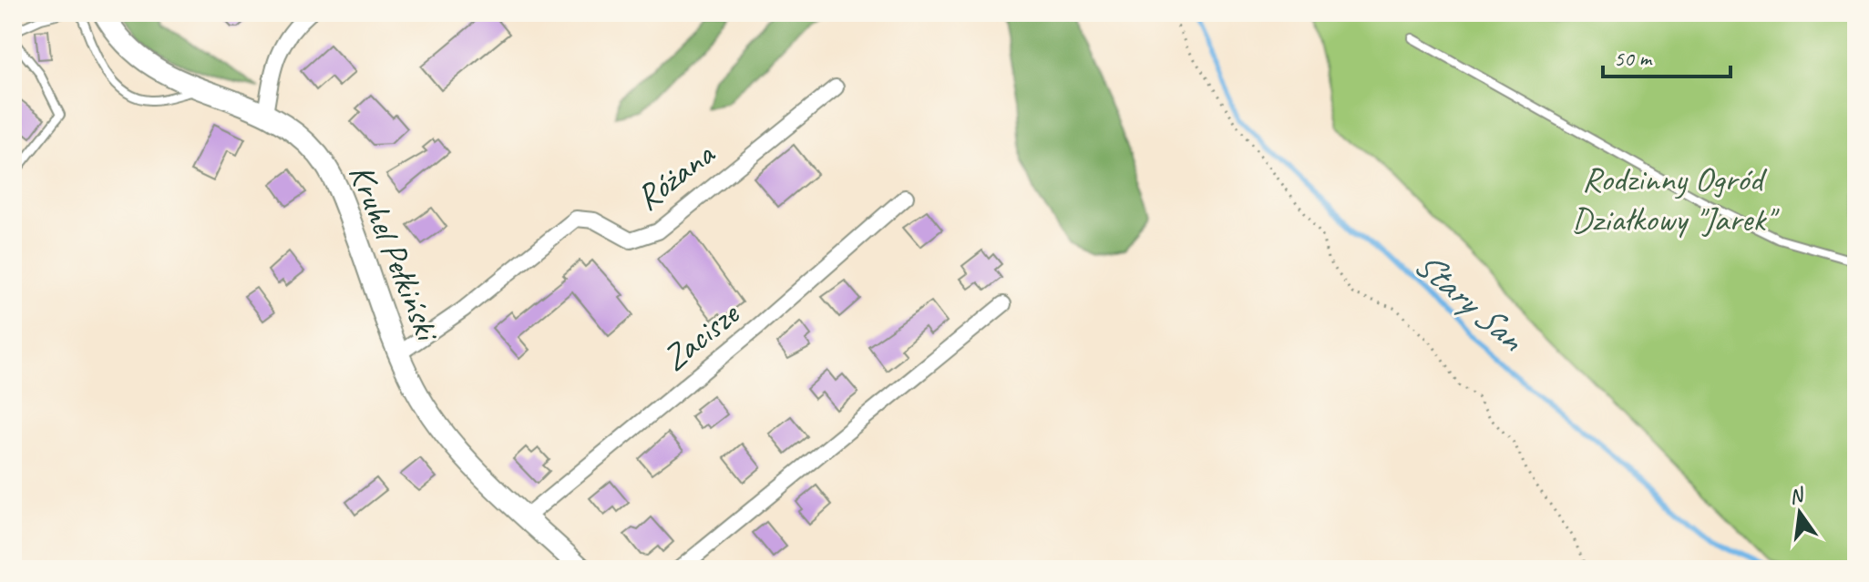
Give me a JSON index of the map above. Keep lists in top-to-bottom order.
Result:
{
  "streets": {
    "street": ["Różana", "Kruhel Pełkiński", "Zacisze"]
  },
  "crossings": [
    ["Różana", "Kruhel Pełkiński"],
    ["Kruhel Pełkiński", "Zacisze"]
  ],
  "water": ["Stary San"],
  "parks": ["Rodzinny Ogród Działkowy \"Jarek\""],
  "scale_bar": "50 m",
  "north": "top"
}
